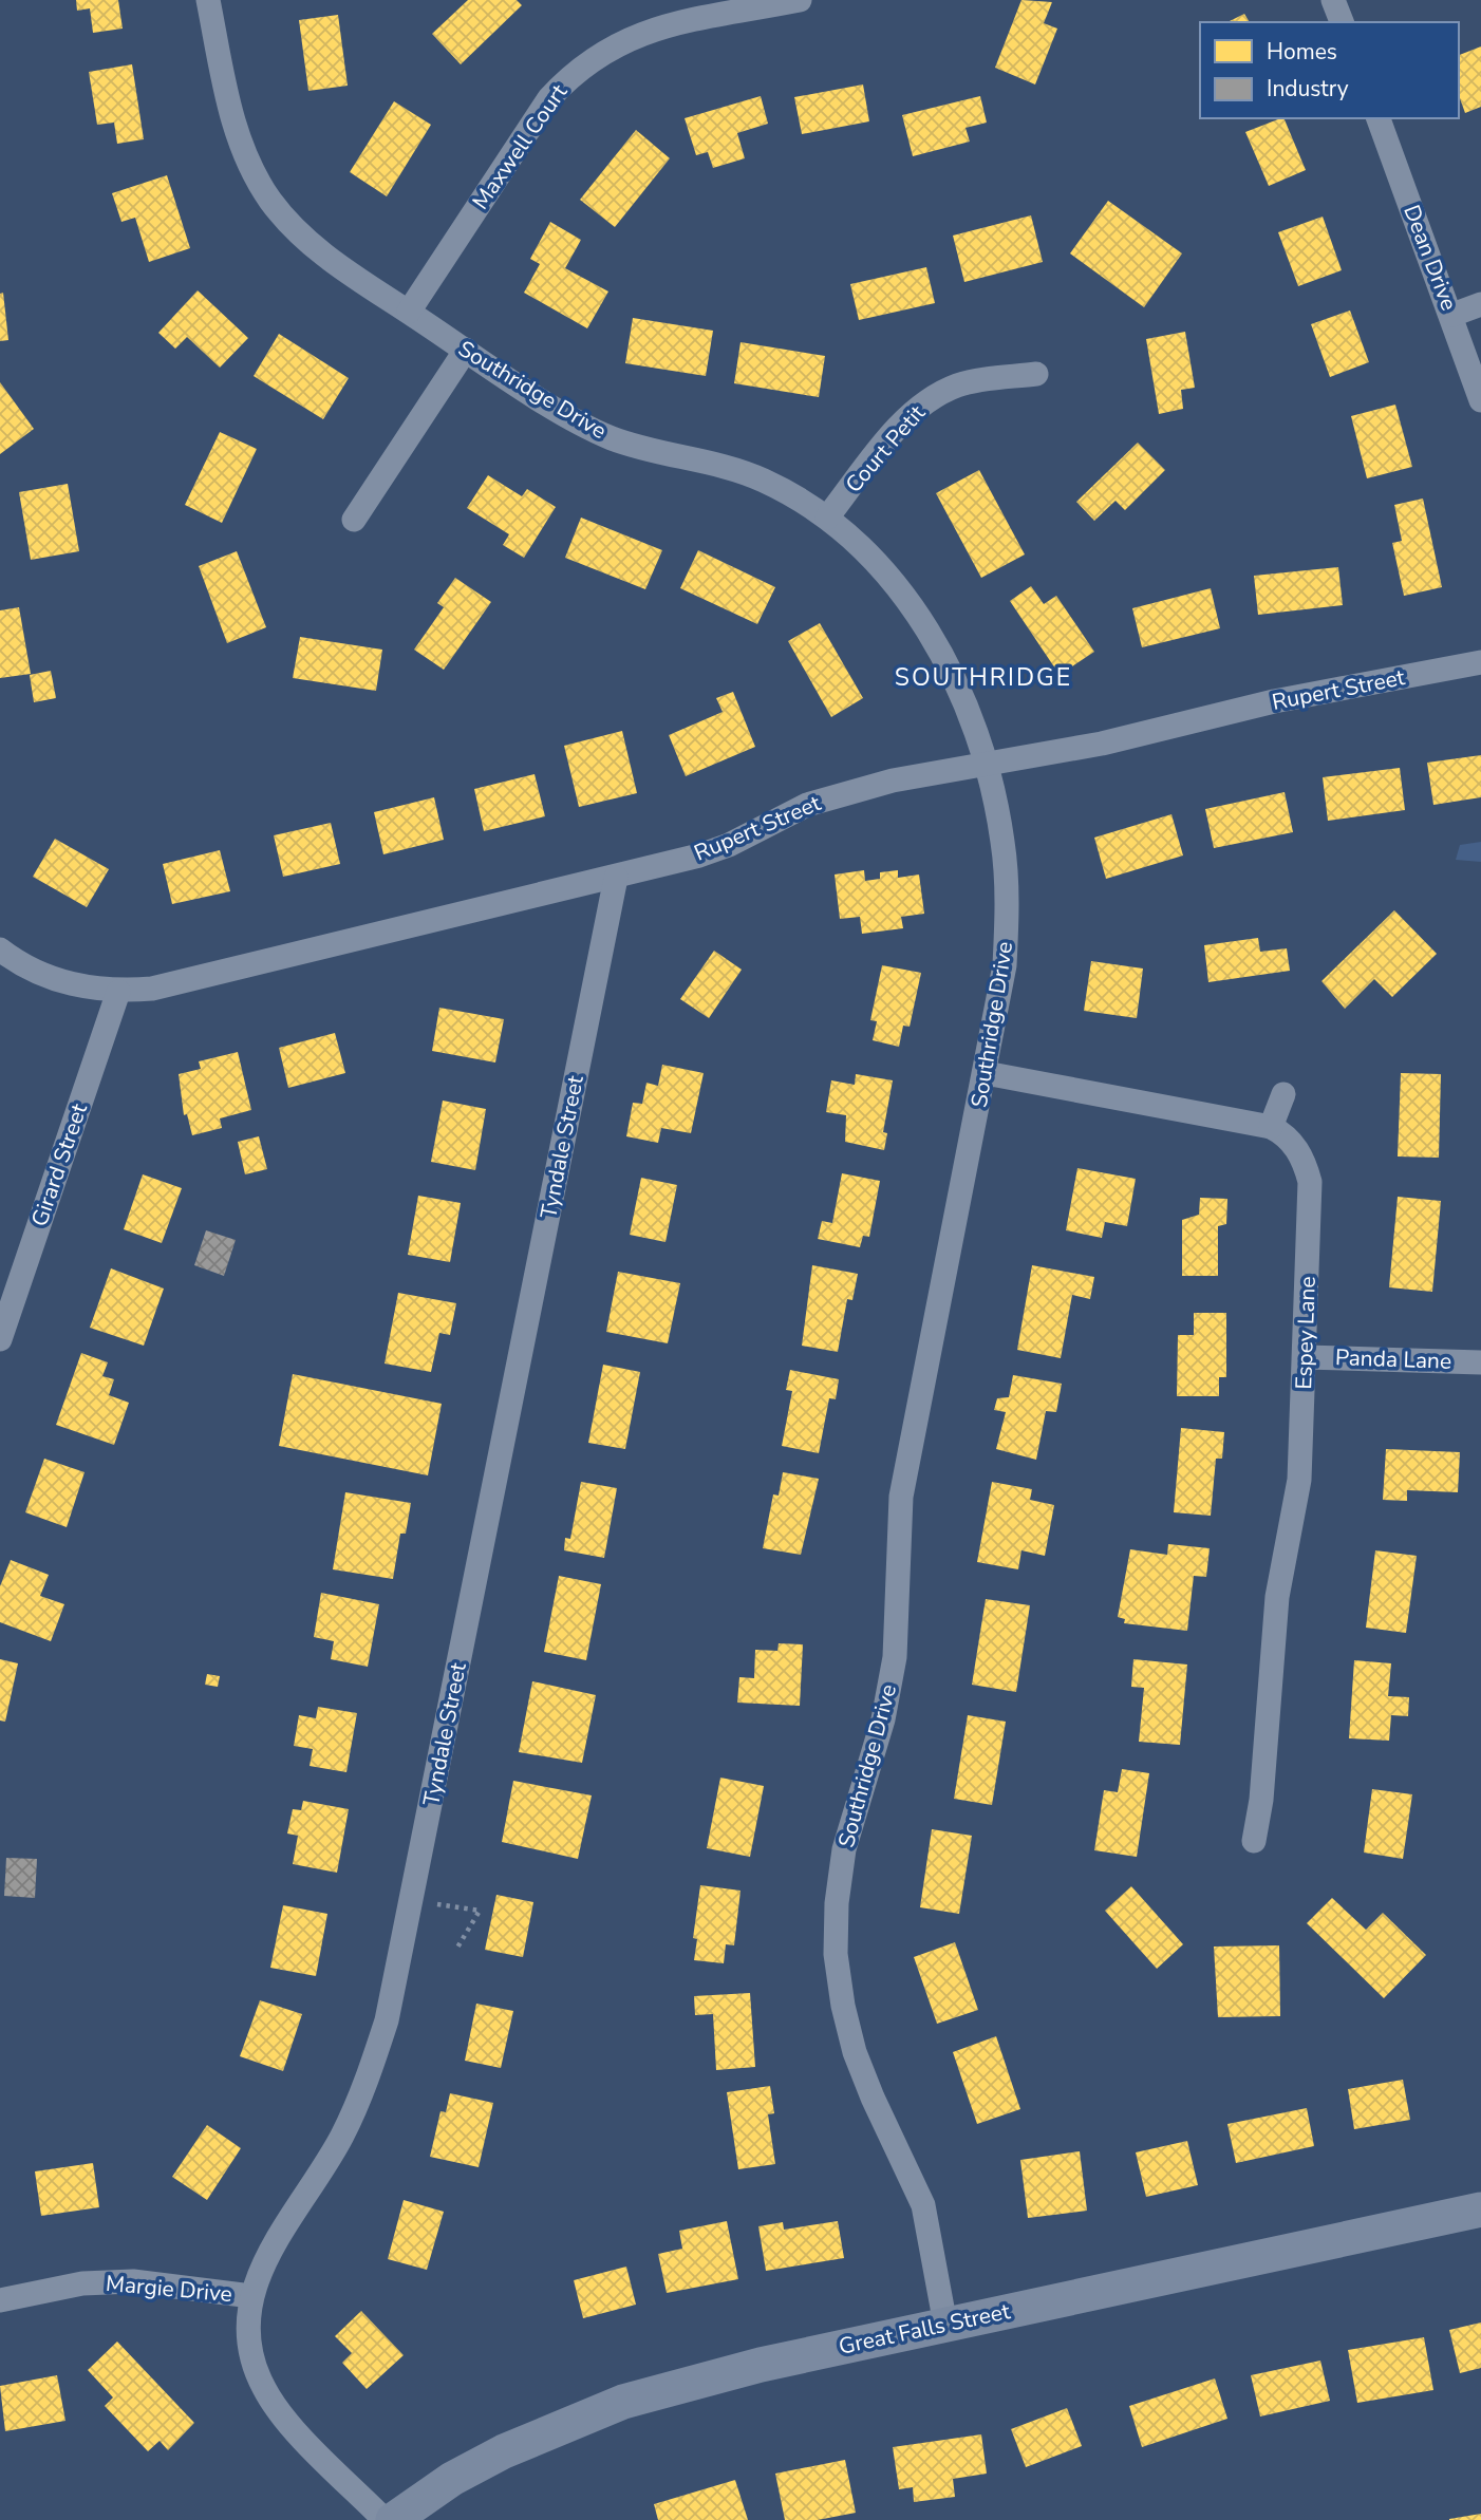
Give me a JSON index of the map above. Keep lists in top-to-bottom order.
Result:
{
  "streets": {
    "main road": ["Great Falls Street"],
    "street": [
      "Maxwell Court",
      "Dean Drive",
      "Southridge Drive",
      "Court Petit",
      "Rupert Street",
      "Tyndale Street",
      "Girard Street",
      "Espey Lane",
      "Panda Lane",
      "Margie Drive"
    ]
  },
  "crossings": [
    ["Maxwell Court", "Southridge Drive"],
    ["Southridge Drive", "Court Petit"],
    ["Southridge Drive", "Rupert Street"],
    ["Southridge Drive", "Great Falls Street"],
    ["Rupert Street", "Tyndale Street"],
    ["Rupert Street", "Girard Street"],
    ["Tyndale Street", "Margie Drive"],
    ["Espey Lane", "Panda Lane"]
  ],
  "districts": ["SOUTHRIDGE"],
  "legend": ["Homes", "Industry"]
}
